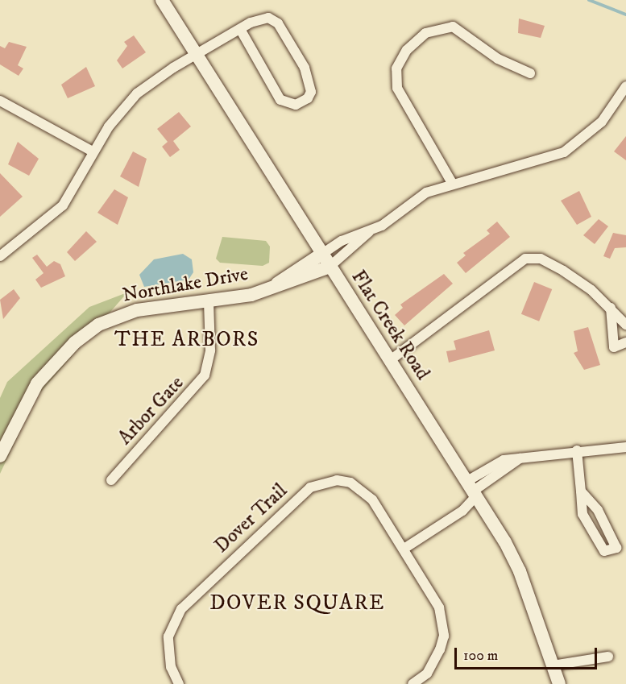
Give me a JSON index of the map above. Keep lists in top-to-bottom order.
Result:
{
  "streets": {
    "street": [
      "Northlake Drive",
      "Flat Creek Road",
      "Arbor Gate",
      "Dover Trail"
    ]
  },
  "crossings": [
    ["Northlake Drive", "Flat Creek Road"],
    ["Northlake Drive", "Arbor Gate"]
  ],
  "districts": ["THE ARBORS", "DOVER SQUARE"],
  "scale_bar": "100 m"
}
